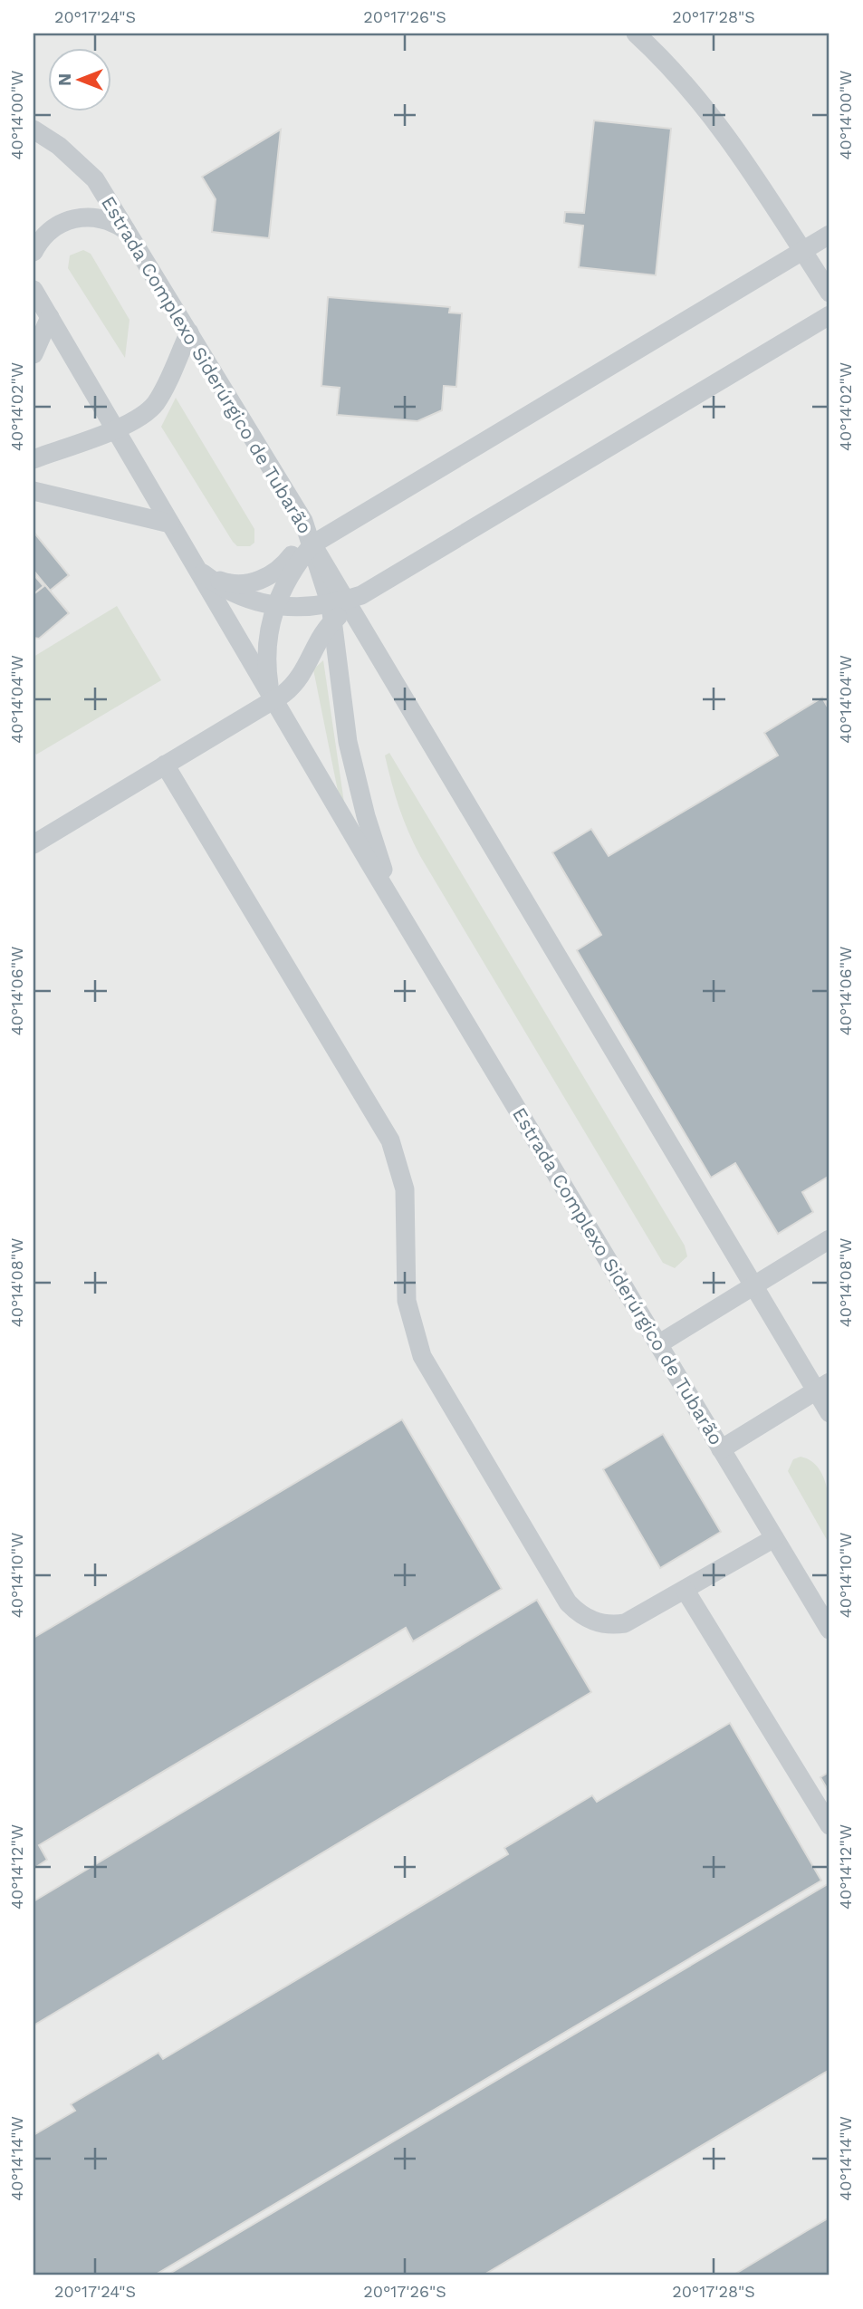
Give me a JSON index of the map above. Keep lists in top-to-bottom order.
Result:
{
  "streets": {
    "lane": ["Estrada Complexo Siderúrgico de Tubarão"]
  },
  "north": "left",
  "coordinates": [
    "20°17'24\"S",
    "20°17'26\"S",
    "20°17'28\"S",
    "40°14'00\"W",
    "40°14'02\"W",
    "40°14'04\"W",
    "40°14'06\"W",
    "40°14'08\"W",
    "40°14'10\"W",
    "40°14'12\"W",
    "40°14'14\"W"
  ]
}
